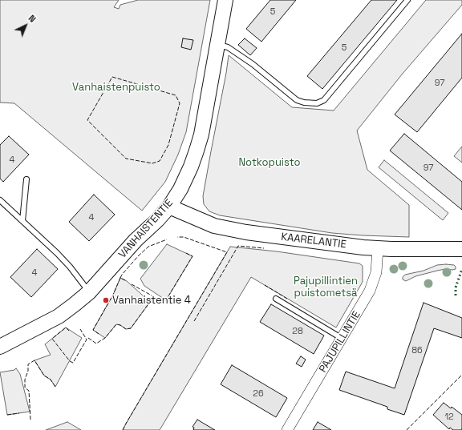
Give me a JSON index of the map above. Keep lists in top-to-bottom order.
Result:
{
  "streets": {
    "main road": ["VANHAISTENTIE", "KAARELANTIE"],
    "street": ["PAJUPILLINTIE"]
  },
  "crossings": [
    ["VANHAISTENTIE", "KAARELANTIE"],
    ["KAARELANTIE", "PAJUPILLINTIE"]
  ],
  "parks": ["Vanhaistenpuisto", "Notkopuisto", "Pajupillintien puistometsä"],
  "places": ["Vanhaistentie 4"],
  "house_numbers": [
    "5",
    "5",
    "97",
    "4",
    "97",
    "4",
    "4",
    "28",
    "86",
    "26",
    "12"
  ],
  "north": "top right"
}
